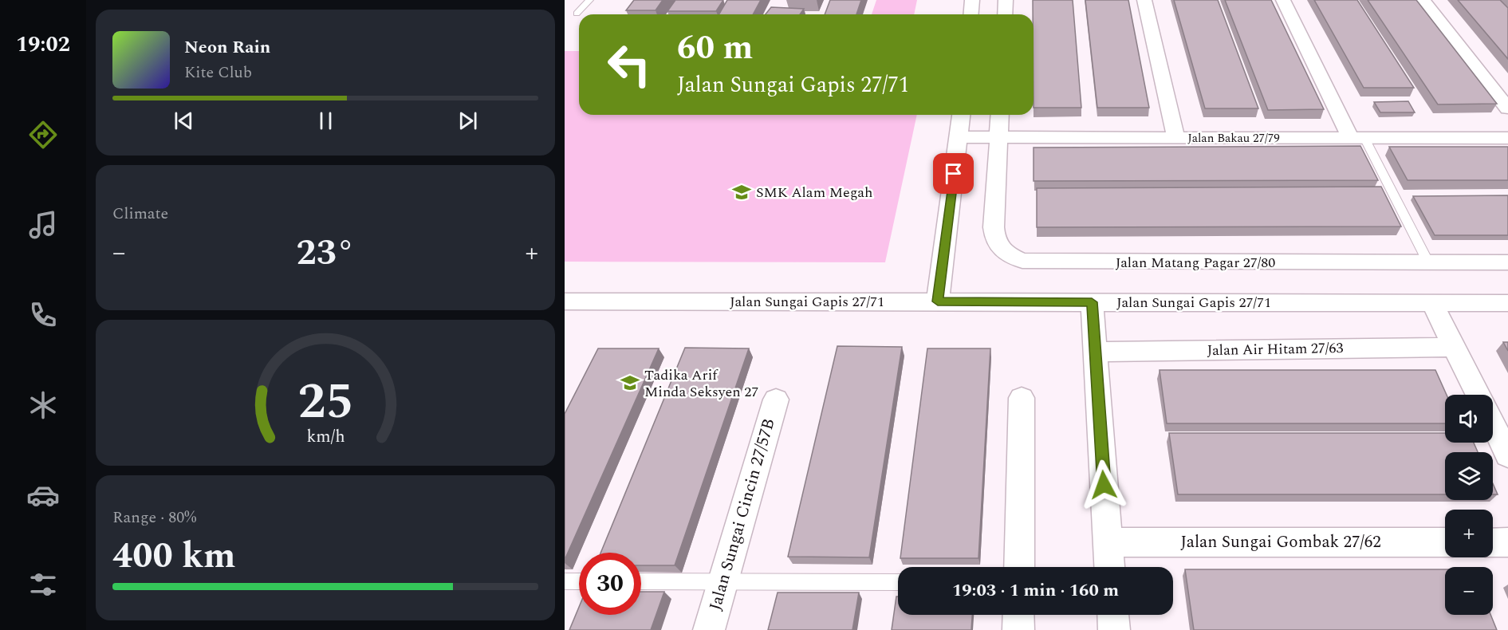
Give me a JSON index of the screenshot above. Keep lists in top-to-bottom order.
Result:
{
  "streets": {
    "street": [
      "Jalan Bakau 27/79",
      "Jalan Matang Pagar 27/80",
      "Jalan Sungai Gapis 27/71",
      "Jalan Air Hitam 27/63",
      "Jalan Sungai Cincin 27/57B",
      "Jalan Sungai Gombak 27/62"
    ]
  },
  "crossings": [
    ["Jalan Bakau 27/79", "Jalan Matang Pagar 27/80"]
  ],
  "places": {
    "school or university": ["SMK Alam Megah", "Tadika Arif Minda Seksyen 27"]
  },
  "page": {
    "tabs": "19:02",
    "turn": ["60 m", "Jalan Sungai Gapis 27/71"],
    "song": ["Neon Rain", "Kite Club"],
    "tile": [
      "Climate",
      ["Range · 80%", "400 km"]
    ],
    "heat": ["−", "23°", "+"],
    "map_buttons": ["+", "−"],
    "limit": "30",
    "trip": "19:03 · 1 min · 160 m",
    "gauge": ["25", "km/h"]
  }
}
